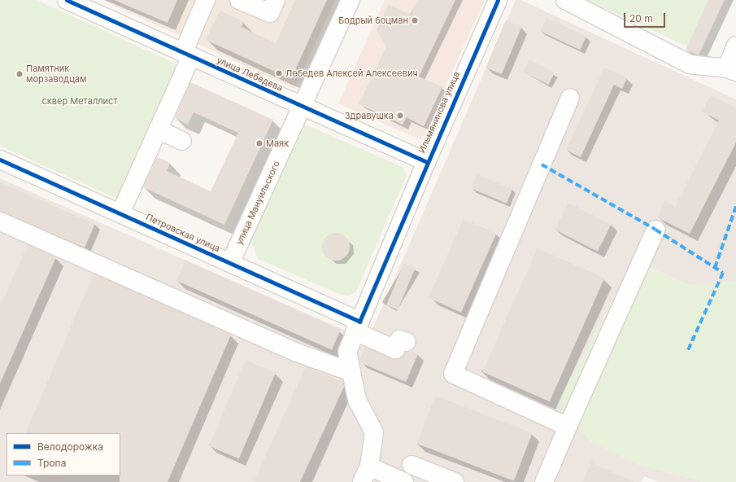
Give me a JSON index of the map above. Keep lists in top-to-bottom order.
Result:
{
  "streets": {
    "street": [
      "улица Лебедева",
      "Ильмянинова улица",
      "улица Мануильского",
      "Петровская улица"
    ]
  },
  "crossings": [
    ["улица Лебедева", "Ильмянинова улица"],
    ["улица Лебедева", "улица Мануильского"],
    ["Ильмянинова улица", "Петровская улица"],
    ["улица Мануильского", "Петровская улица"]
  ],
  "parks": ["сквер Металлист"],
  "places": [
    "Бодрый боцман",
    "Лебедев Алексей Алексеевич",
    "Памятник морзаводцам",
    "Здравушка",
    "Маяк"
  ],
  "legend": ["Велодорожка", "Тропа"],
  "scale_bar": "20 m"
}
